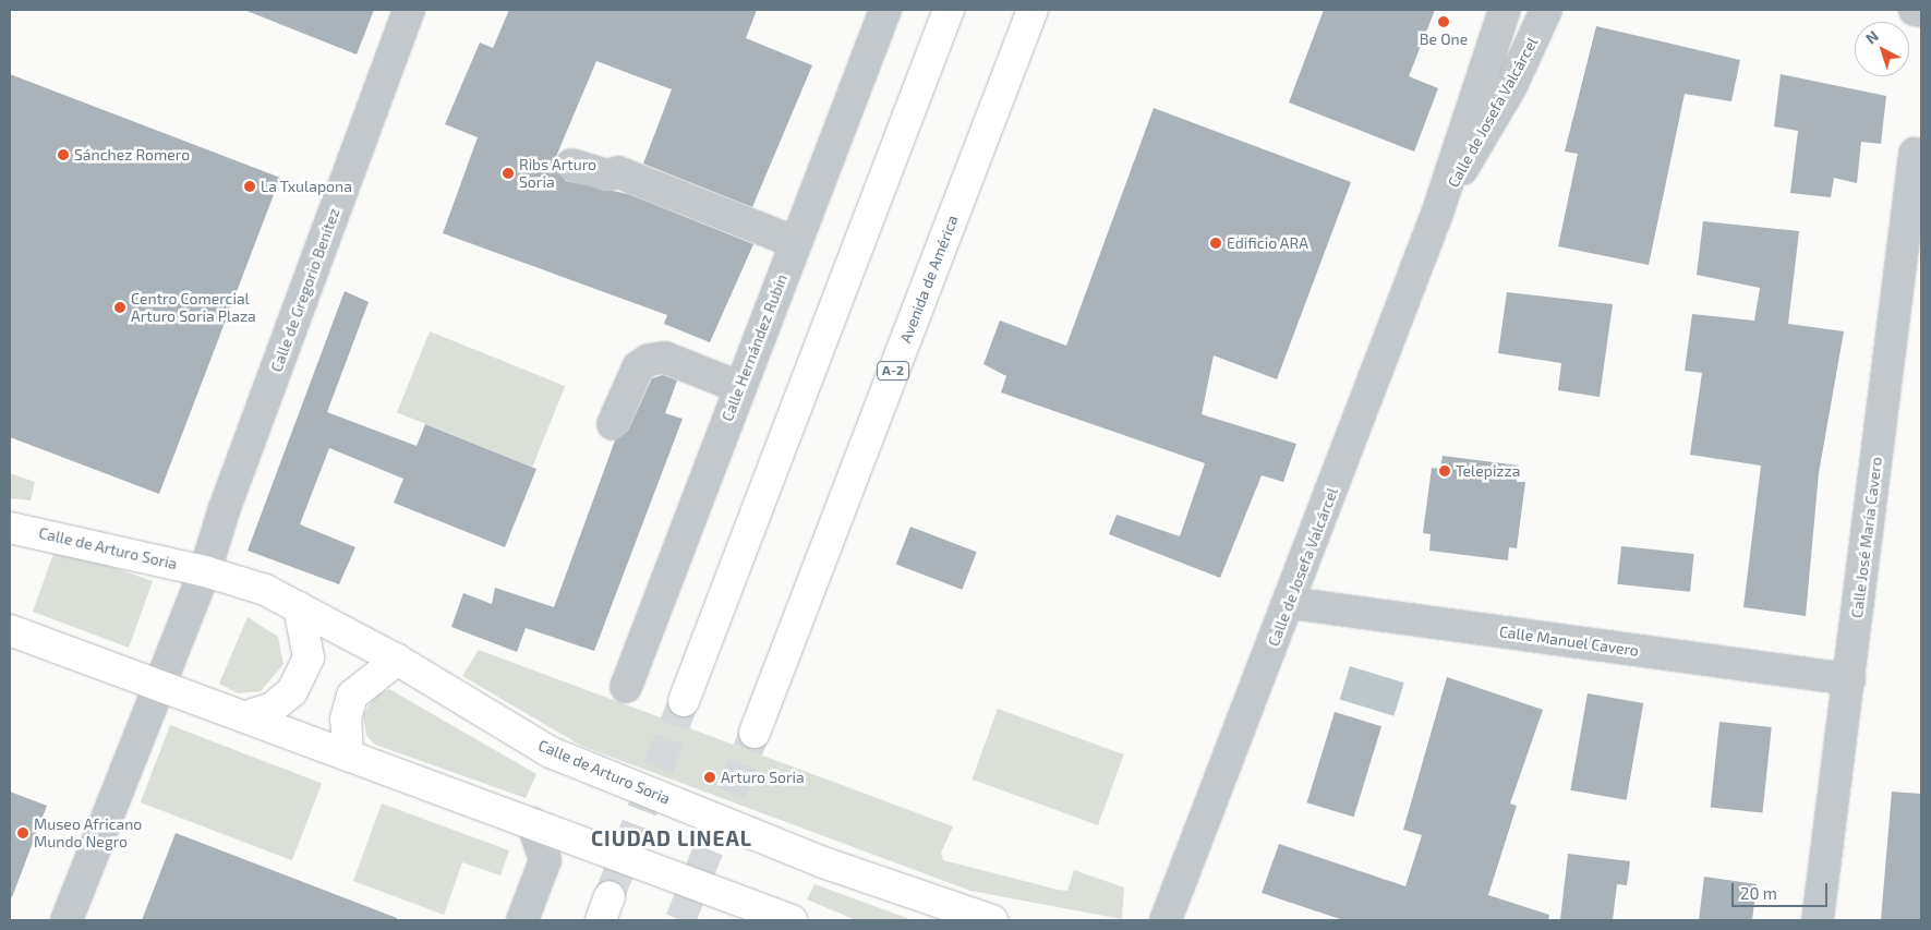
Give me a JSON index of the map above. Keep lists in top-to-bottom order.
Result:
{
  "streets": {
    "main road": ["Avenida de América", "A-2", "Calle de Arturo Soria"],
    "street": [
      "Calle de Josefa Valcárcel",
      "Calle de Gregorio Benítez",
      "Calle Hernández Rubín",
      "Calle José María Cavero",
      "Calle Manuel Cavero"
    ]
  },
  "crossings": [
    ["Calle de Josefa Valcárcel", "Calle Manuel Cavero"],
    ["Calle de Gregorio Benítez", "Calle de Arturo Soria"],
    ["Calle José María Cavero", "Calle Manuel Cavero"]
  ],
  "districts": ["CIUDAD LINEAL"],
  "places": [
    "Be One",
    "Sánchez Romero",
    "Ribs Arturo Soria",
    "La Txulapona",
    "Edificio ARA",
    "Centro Comercial Arturo Soria Plaza",
    "Telepizza",
    "Arturo Soria",
    "Museo Africano Mundo Negro"
  ],
  "scale_bar": "20 m",
  "north": "top left"
}
